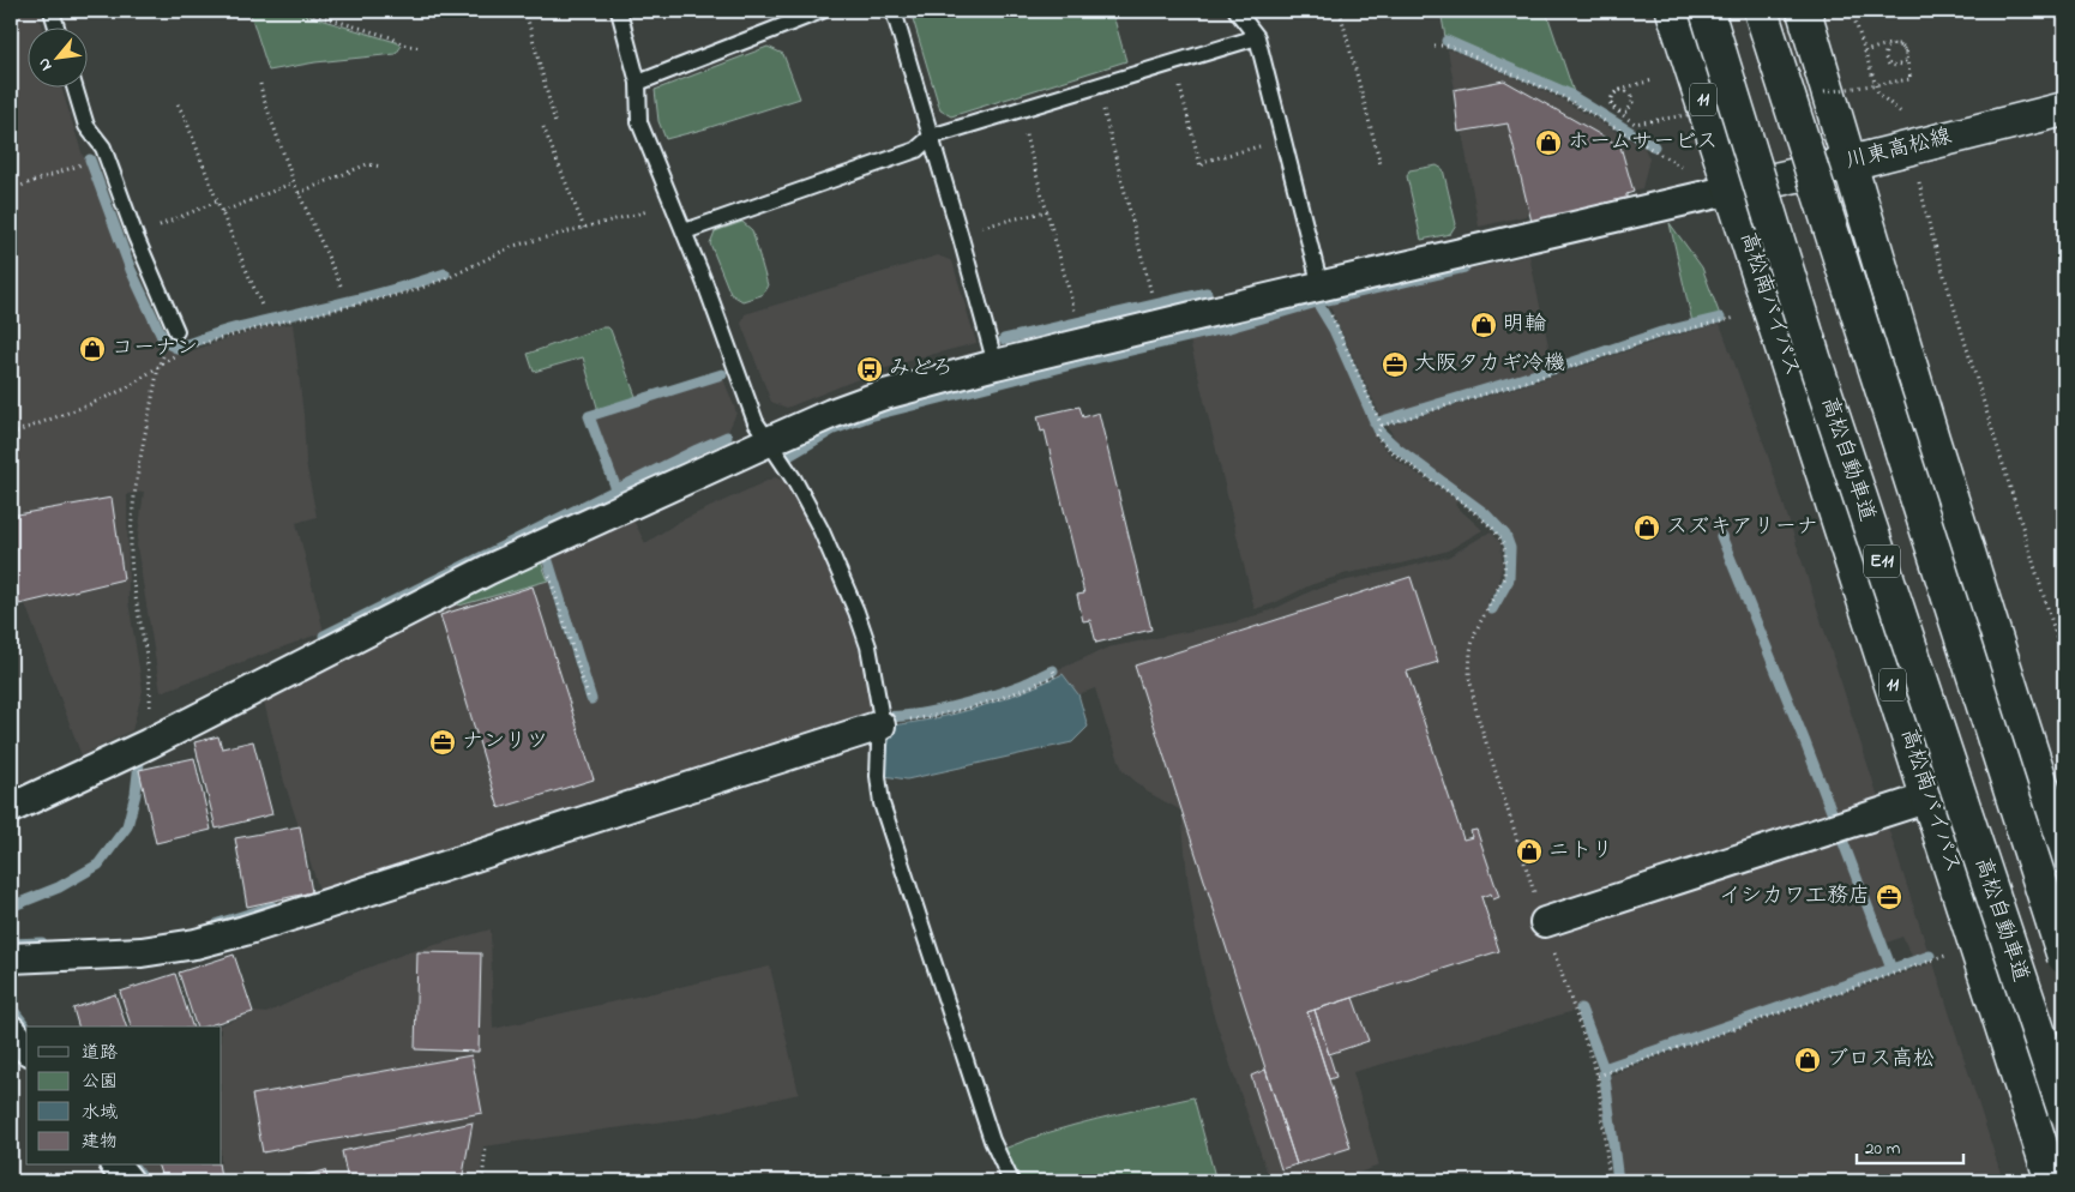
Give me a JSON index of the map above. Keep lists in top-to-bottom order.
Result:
{
  "streets": {
    "main road": [
      "11",
      "川東高松線",
      "高松南バイパス",
      "高松自動車道",
      "E11"
    ]
  },
  "crossings": [
    ["11", "川東高松線"],
    ["11", "高松南バイパス"],
    ["川東高松線", "高松南バイパス"]
  ],
  "places": {
    "shop": [
      "ホームサービス",
      "明輪",
      "コーナン",
      "スズキアリーナ",
      "ニトリ",
      "ブロス高松"
    ],
    "office": ["大阪タカギ冷機", "ナンリツ", "イシカワ工務店"],
    "bus stop": ["みどろ"]
  },
  "legend": [
    "道路",
    "公園",
    "水域",
    "建物"
  ],
  "scale_bar": "20 m",
  "north": "bottom left"
}
